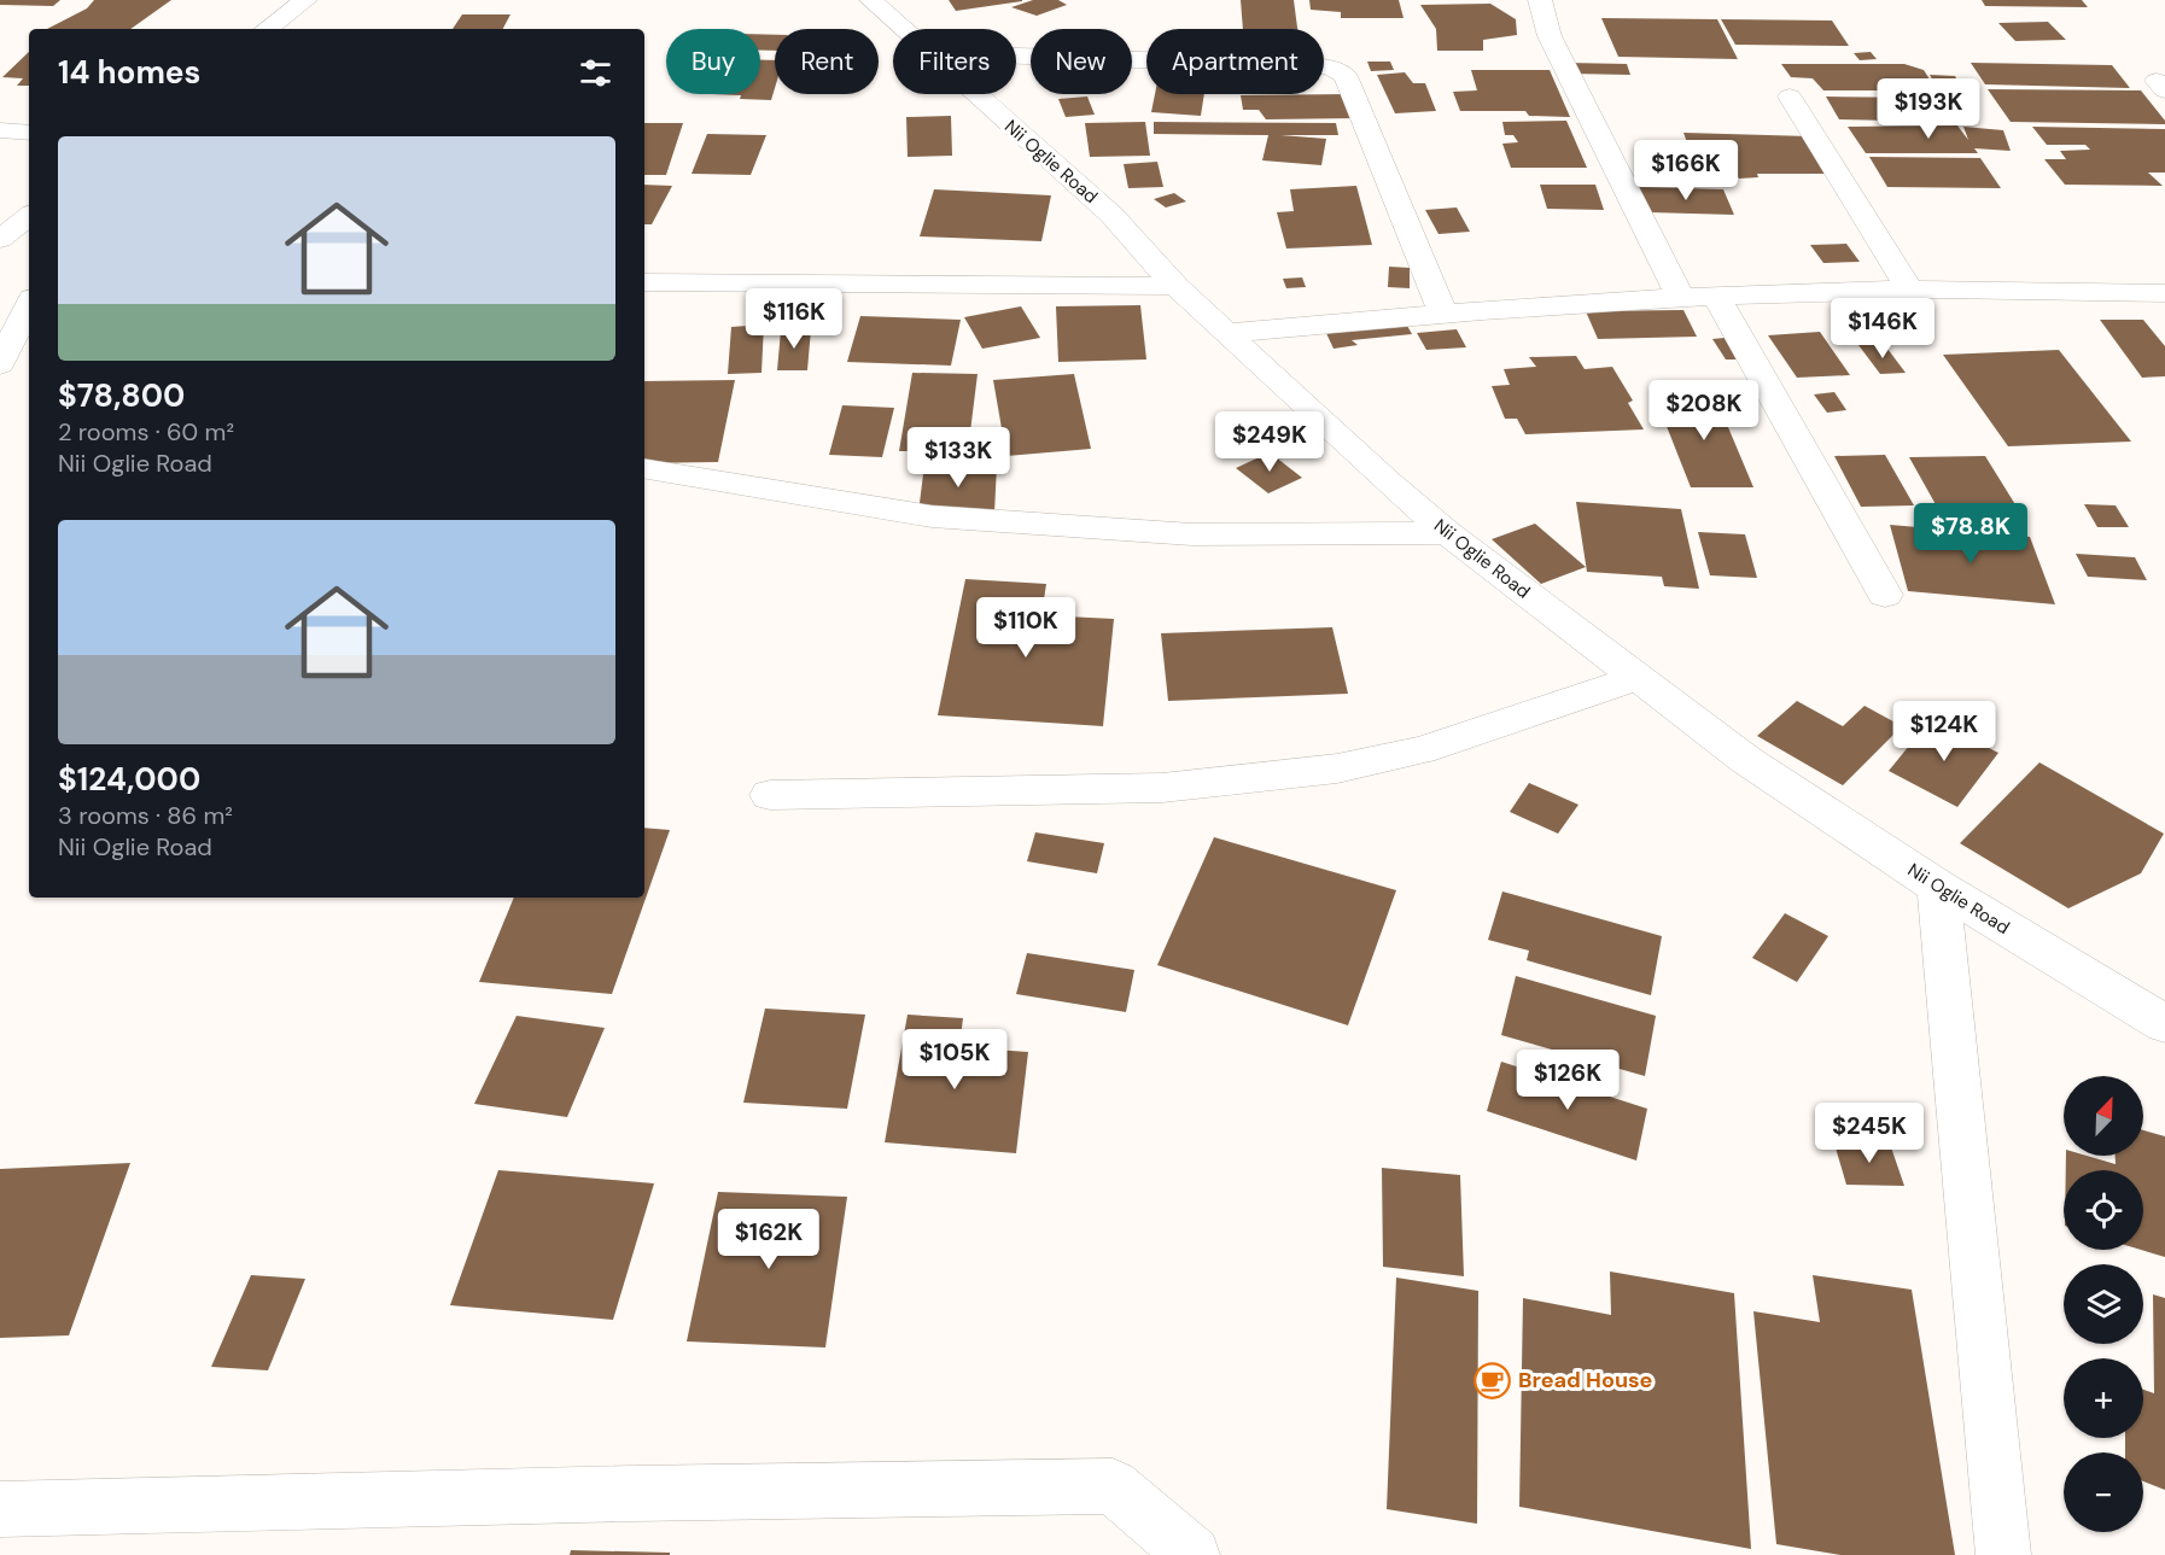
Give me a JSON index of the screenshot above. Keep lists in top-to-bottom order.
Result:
{
  "streets": {
    "street": ["Nii Oglie Road"]
  },
  "places": {
    "cafe": ["Bread House"]
  },
  "north": "top right",
  "page": {
    "chip": [
      "Buy",
      "Rent",
      "Filters",
      "New",
      "Apartment"
    ],
    "heading": "14 homes",
    "price": [
      "$193K",
      "$166K",
      "$116K",
      "$146K",
      "$208K",
      "$249K",
      "$133K",
      "$78.8K",
      "$110K",
      "$124K",
      "$105K",
      "$126K",
      "$245K",
      "$162K"
    ],
    "list": [
      {
        "name": "$78,800",
        "note": "2 rooms · 60 m² · Nii Oglie Road"
      },
      {
        "name": "$124,000",
        "note": "3 rooms · 86 m² · Nii Oglie Road"
      }
    ],
    "map_buttons": ["+", "−"]
  }
}
